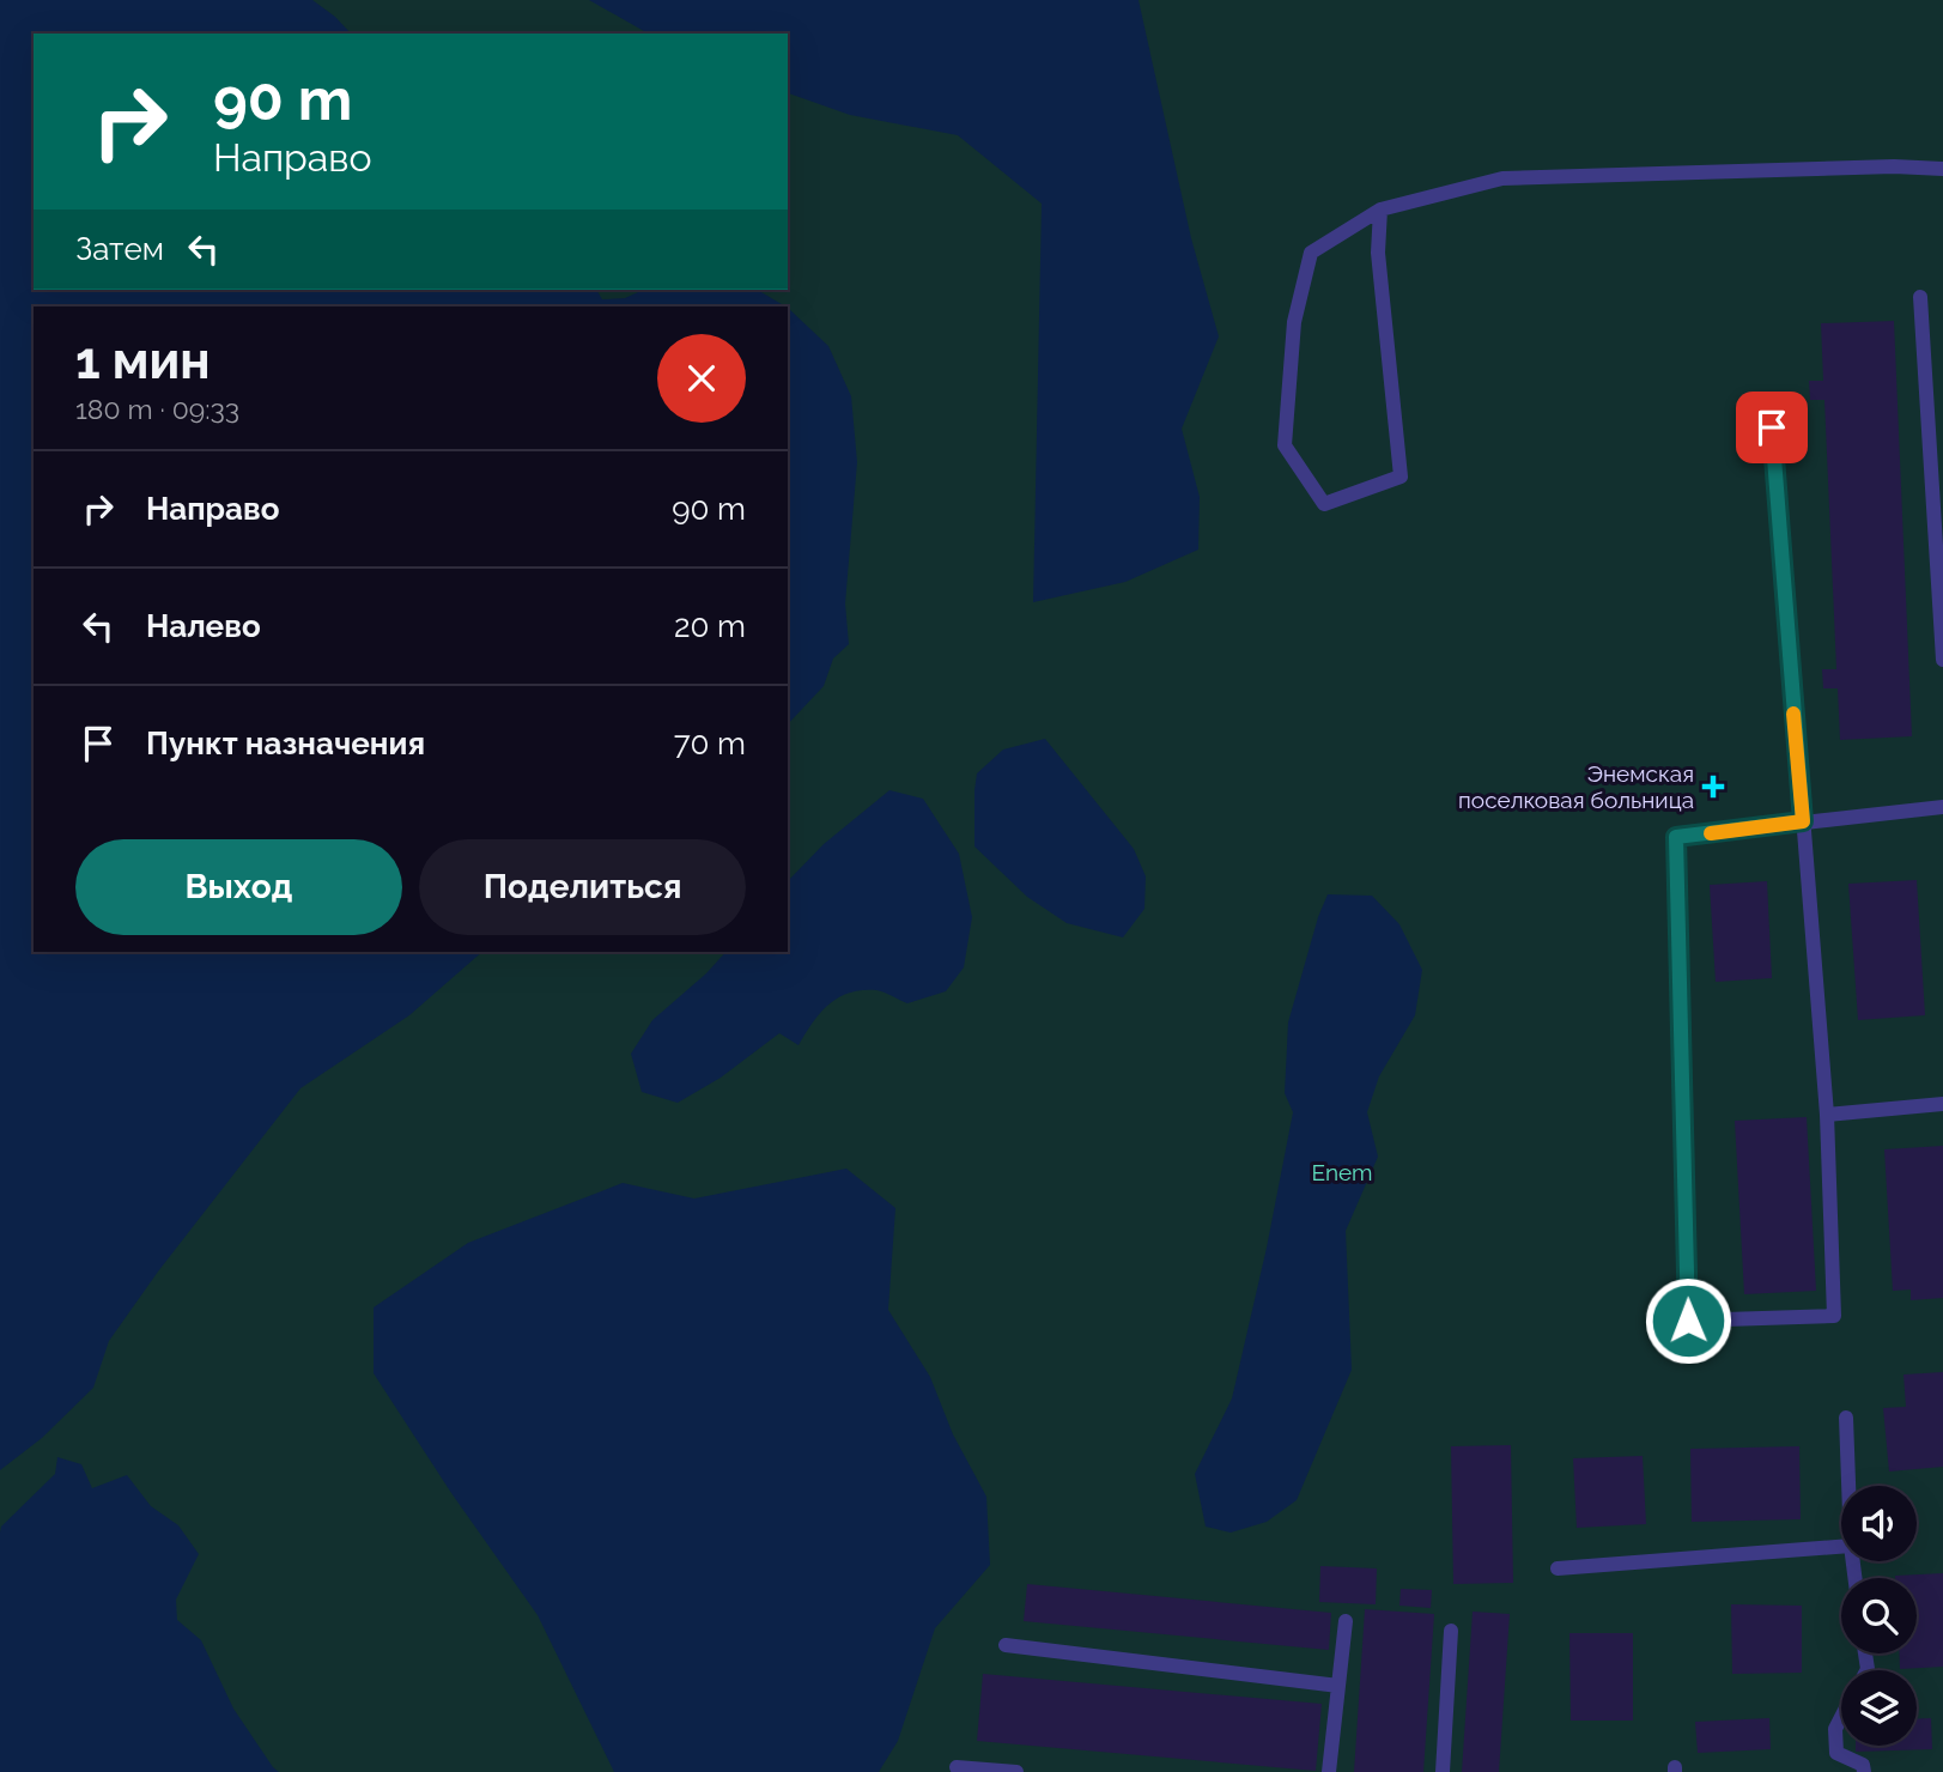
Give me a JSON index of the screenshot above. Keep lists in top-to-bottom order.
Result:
{
  "parks": ["Enem"],
  "places": {
    "health": ["Энемская поселковая больница"]
  },
  "page": {
    "turn": ["90 m", "Направо"],
    "then": "Затем",
    "heading": ["1 мин", "180 m · 09:33"],
    "list": [
      {
        "name": "Направо",
        "value": "90 m"
      },
      {
        "name": "Налево",
        "value": "20 m"
      },
      {
        "name": "Пункт назначения",
        "value": "70 m"
      }
    ],
    "buttons": ["Выход", "Поделиться"]
  }
}
